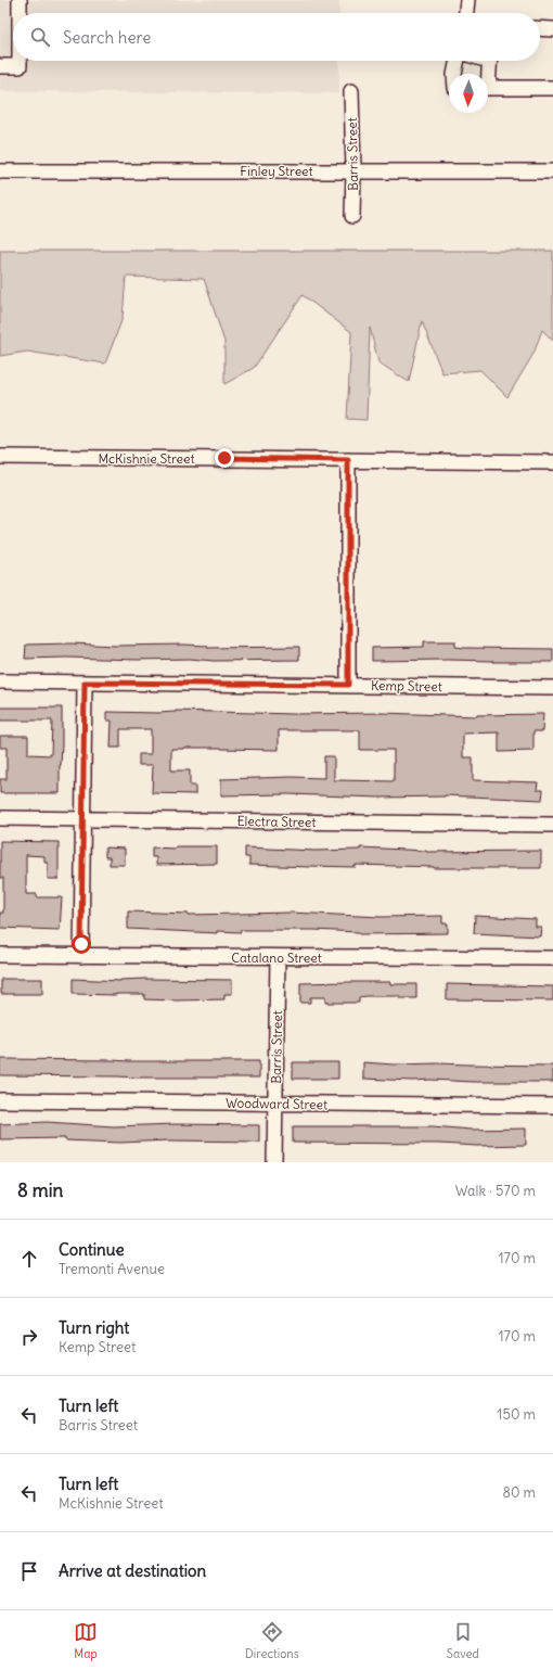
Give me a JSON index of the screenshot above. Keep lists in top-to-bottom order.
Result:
{
  "streets": {
    "street": [
      "Barris Street",
      "Finley Street",
      "McKishnie Street",
      "Kemp Street",
      "Electra Street",
      "Catalano Street",
      "Woodward Street"
    ]
  },
  "crossings": [
    ["Barris Street", "Finley Street"],
    ["Barris Street", "Catalano Street"],
    ["Barris Street", "Woodward Street"]
  ],
  "north": "bottom",
  "page": {
    "search": "Search here",
    "heading": ["8 min", "Walk · 570 m"],
    "list": [
      ["Continue", "Tremonti Avenue", "170 m"],
      ["Turn right", "Kemp Street", "170 m"],
      ["Turn left", "Barris Street", "150 m"],
      ["Turn left", "McKishnie Street", "80 m"],
      "Arrive at destination"
    ],
    "nav": ["Map", "Directions", "Saved"]
  }
}
